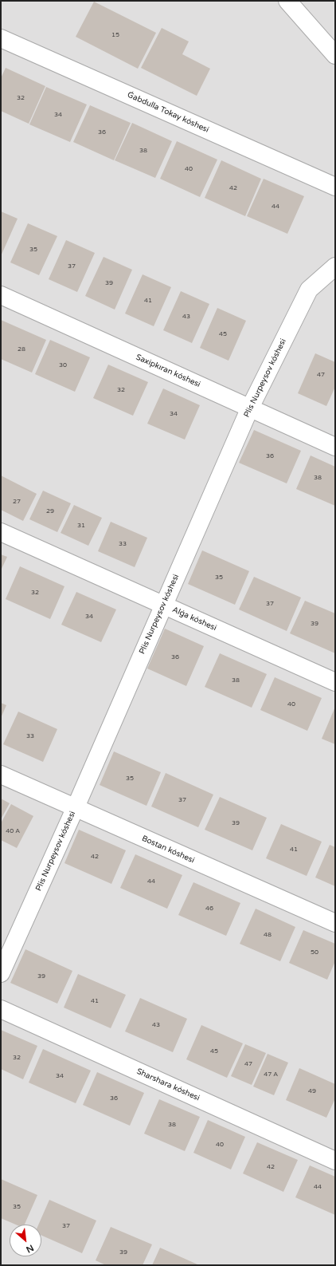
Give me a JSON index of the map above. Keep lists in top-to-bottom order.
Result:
{
  "streets": {
    "street": [
      "Ǵabdulla Tokay kóshesi",
      "Saxipkıran kóshesi",
      "Plis Nurpeysov kóshesi",
      "Alǵa kóshesi",
      "Bostan kóshesi",
      "Sharshara kóshesi"
    ]
  },
  "crossings": [
    ["Saxipkıran kóshesi", "Plis Nurpeysov kóshesi"],
    ["Plis Nurpeysov kóshesi", "Alǵa kóshesi"],
    ["Plis Nurpeysov kóshesi", "Bostan kóshesi"]
  ],
  "house_numbers": [
    "15",
    "32",
    "34",
    "36",
    "38",
    "40",
    "42",
    "44",
    "35",
    "37",
    "39",
    "41",
    "43",
    "45",
    "28",
    "30",
    "47",
    "32",
    "34",
    "36",
    "38",
    "27",
    "29",
    "31",
    "33",
    "35",
    "32",
    "37",
    "34",
    "39",
    "36",
    "38",
    "40",
    "33",
    "35",
    "37",
    "39",
    "40 А",
    "41",
    "42",
    "44",
    "46",
    "48",
    "50",
    "39",
    "41",
    "43",
    "45",
    "32",
    "47",
    "47 А",
    "34",
    "49",
    "36",
    "38",
    "40",
    "42",
    "44",
    "35",
    "37",
    "39"
  ],
  "north": "bottom right"
}
